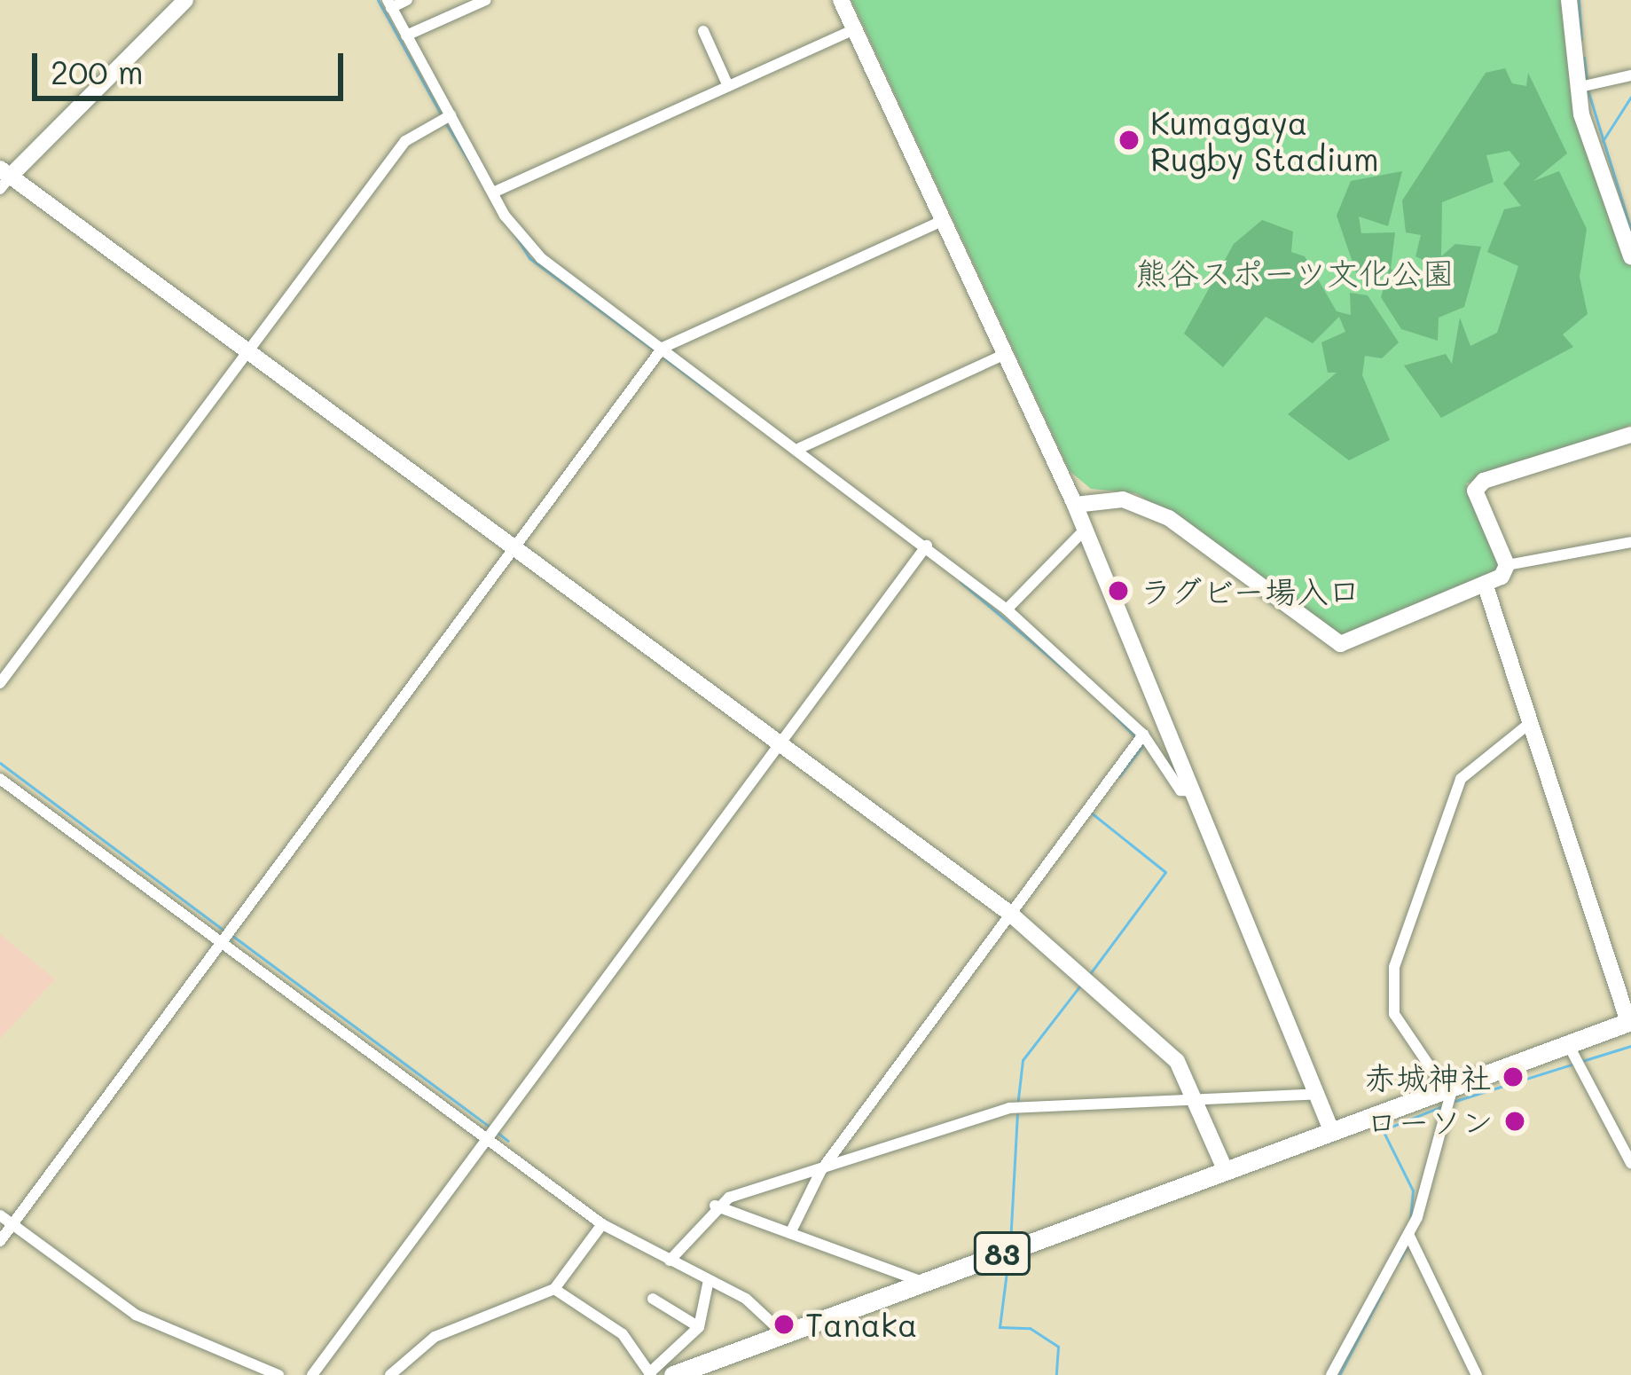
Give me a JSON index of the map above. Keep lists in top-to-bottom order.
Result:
{
  "streets": {
    "main road": ["83"]
  },
  "parks": ["熊谷スポーツ文化公園"],
  "places": [
    "Kumagaya Rugby Stadium",
    "ラグビー場入口",
    "赤城神社",
    "ローソン",
    "Tanaka"
  ],
  "scale_bar": "200 m"
}
